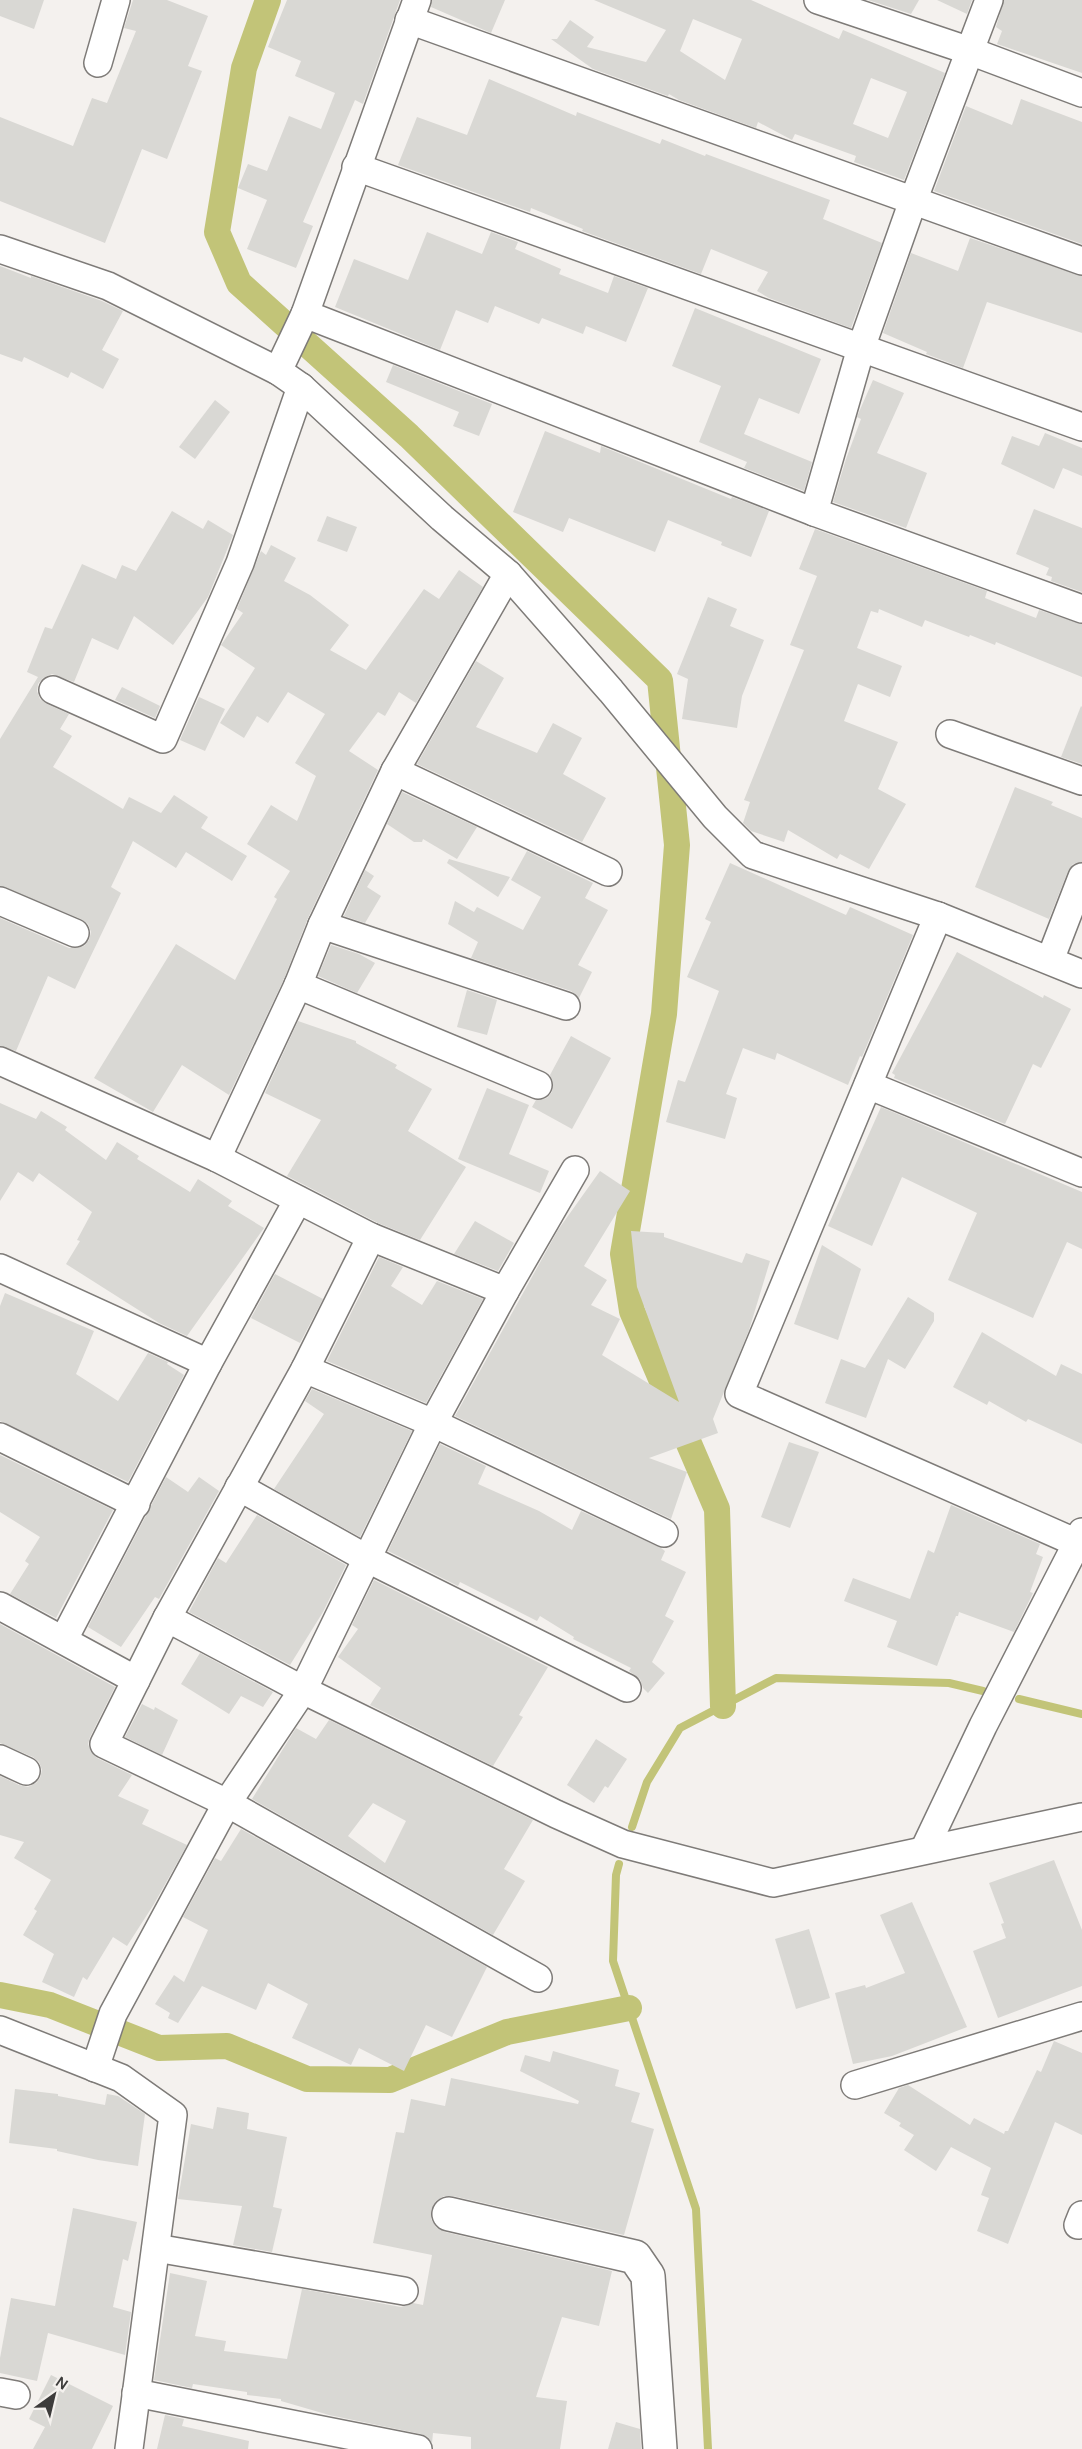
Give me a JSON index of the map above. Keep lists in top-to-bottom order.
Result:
{
  "north": "top right"
}
